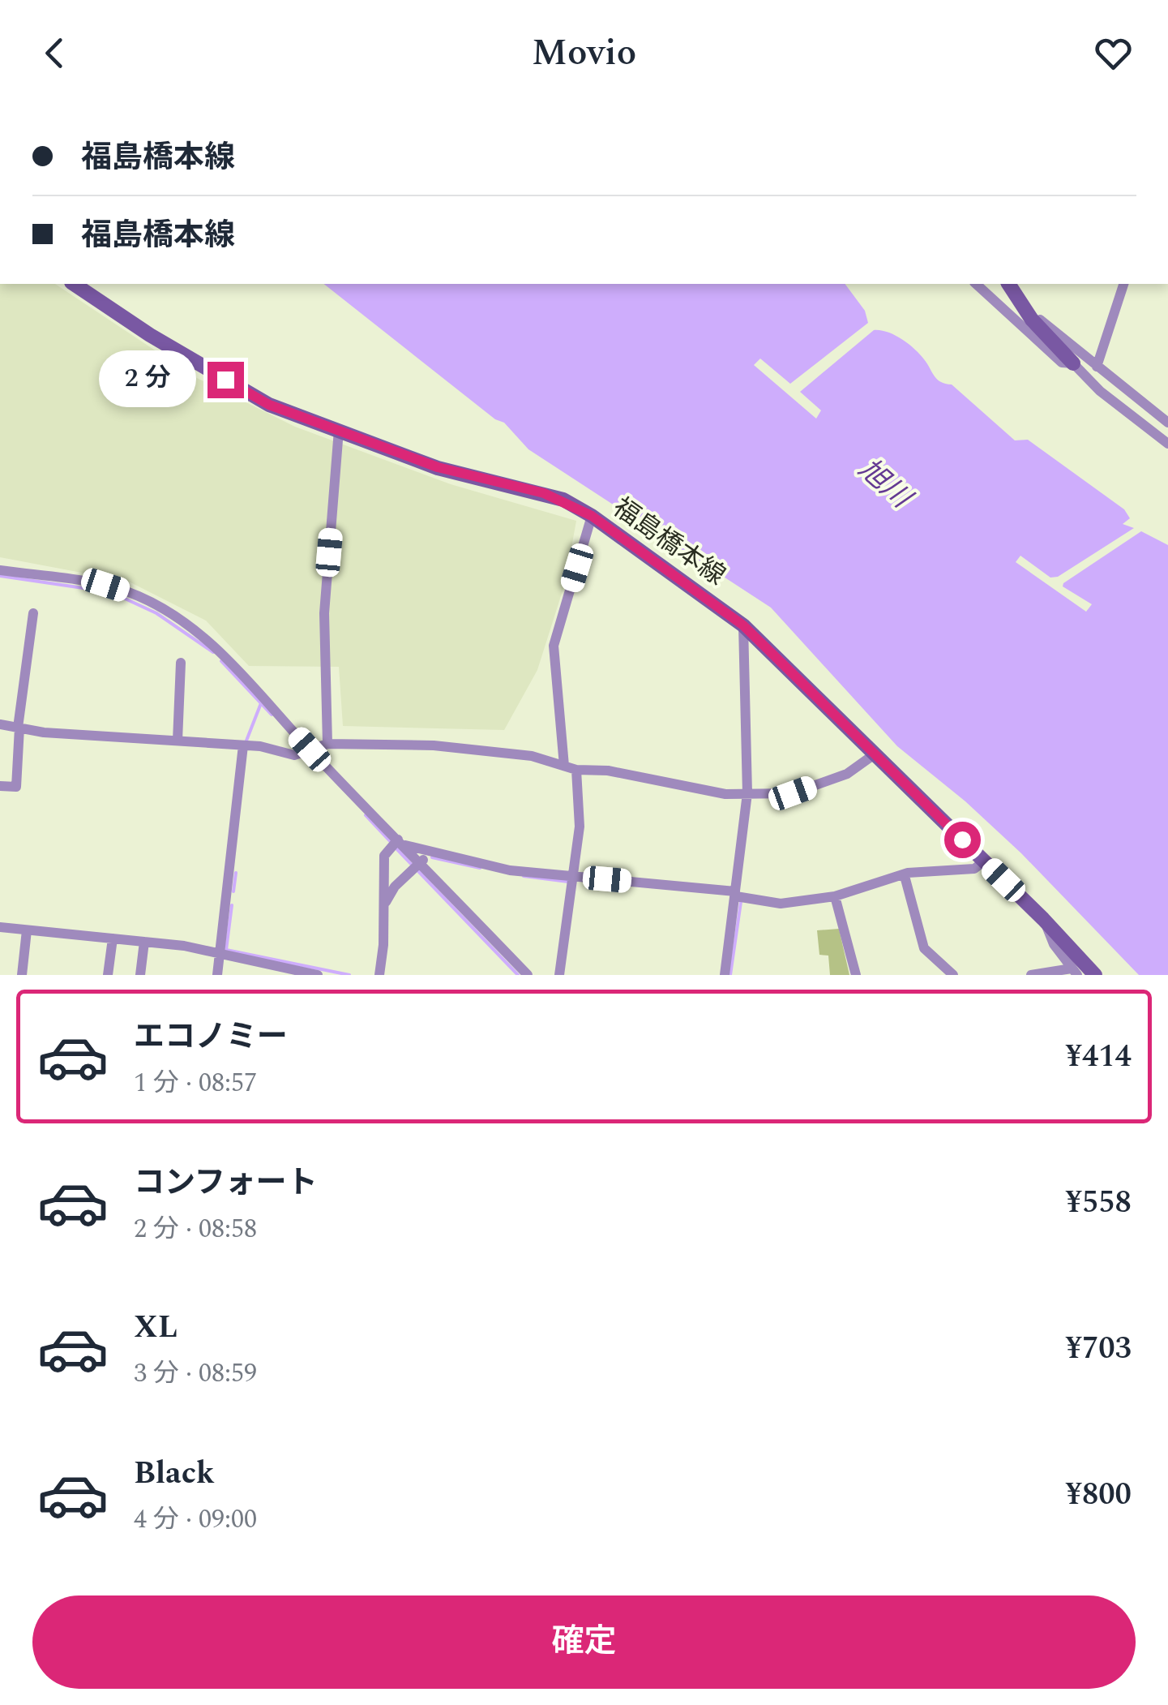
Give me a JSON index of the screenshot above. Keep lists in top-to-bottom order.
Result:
{
  "streets": {
    "main road": ["福島橋本線"]
  },
  "water": ["旭川"],
  "page": {
    "header": "Movio",
    "banner": ["福島橋本線", "福島橋本線"],
    "bubble": "2 分",
    "list": [
      {
        "name": "エコノミー",
        "note": "1 分 · 08:57",
        "value": "¥414"
      },
      {
        "name": "コンフォート",
        "note": "2 分 · 08:58",
        "value": "¥558"
      },
      {
        "name": "XL",
        "note": "3 分 · 08:59",
        "value": "¥703"
      },
      {
        "name": "Black",
        "note": "4 分 · 09:00",
        "value": "¥800"
      }
    ],
    "buttons": "確定"
  }
}
